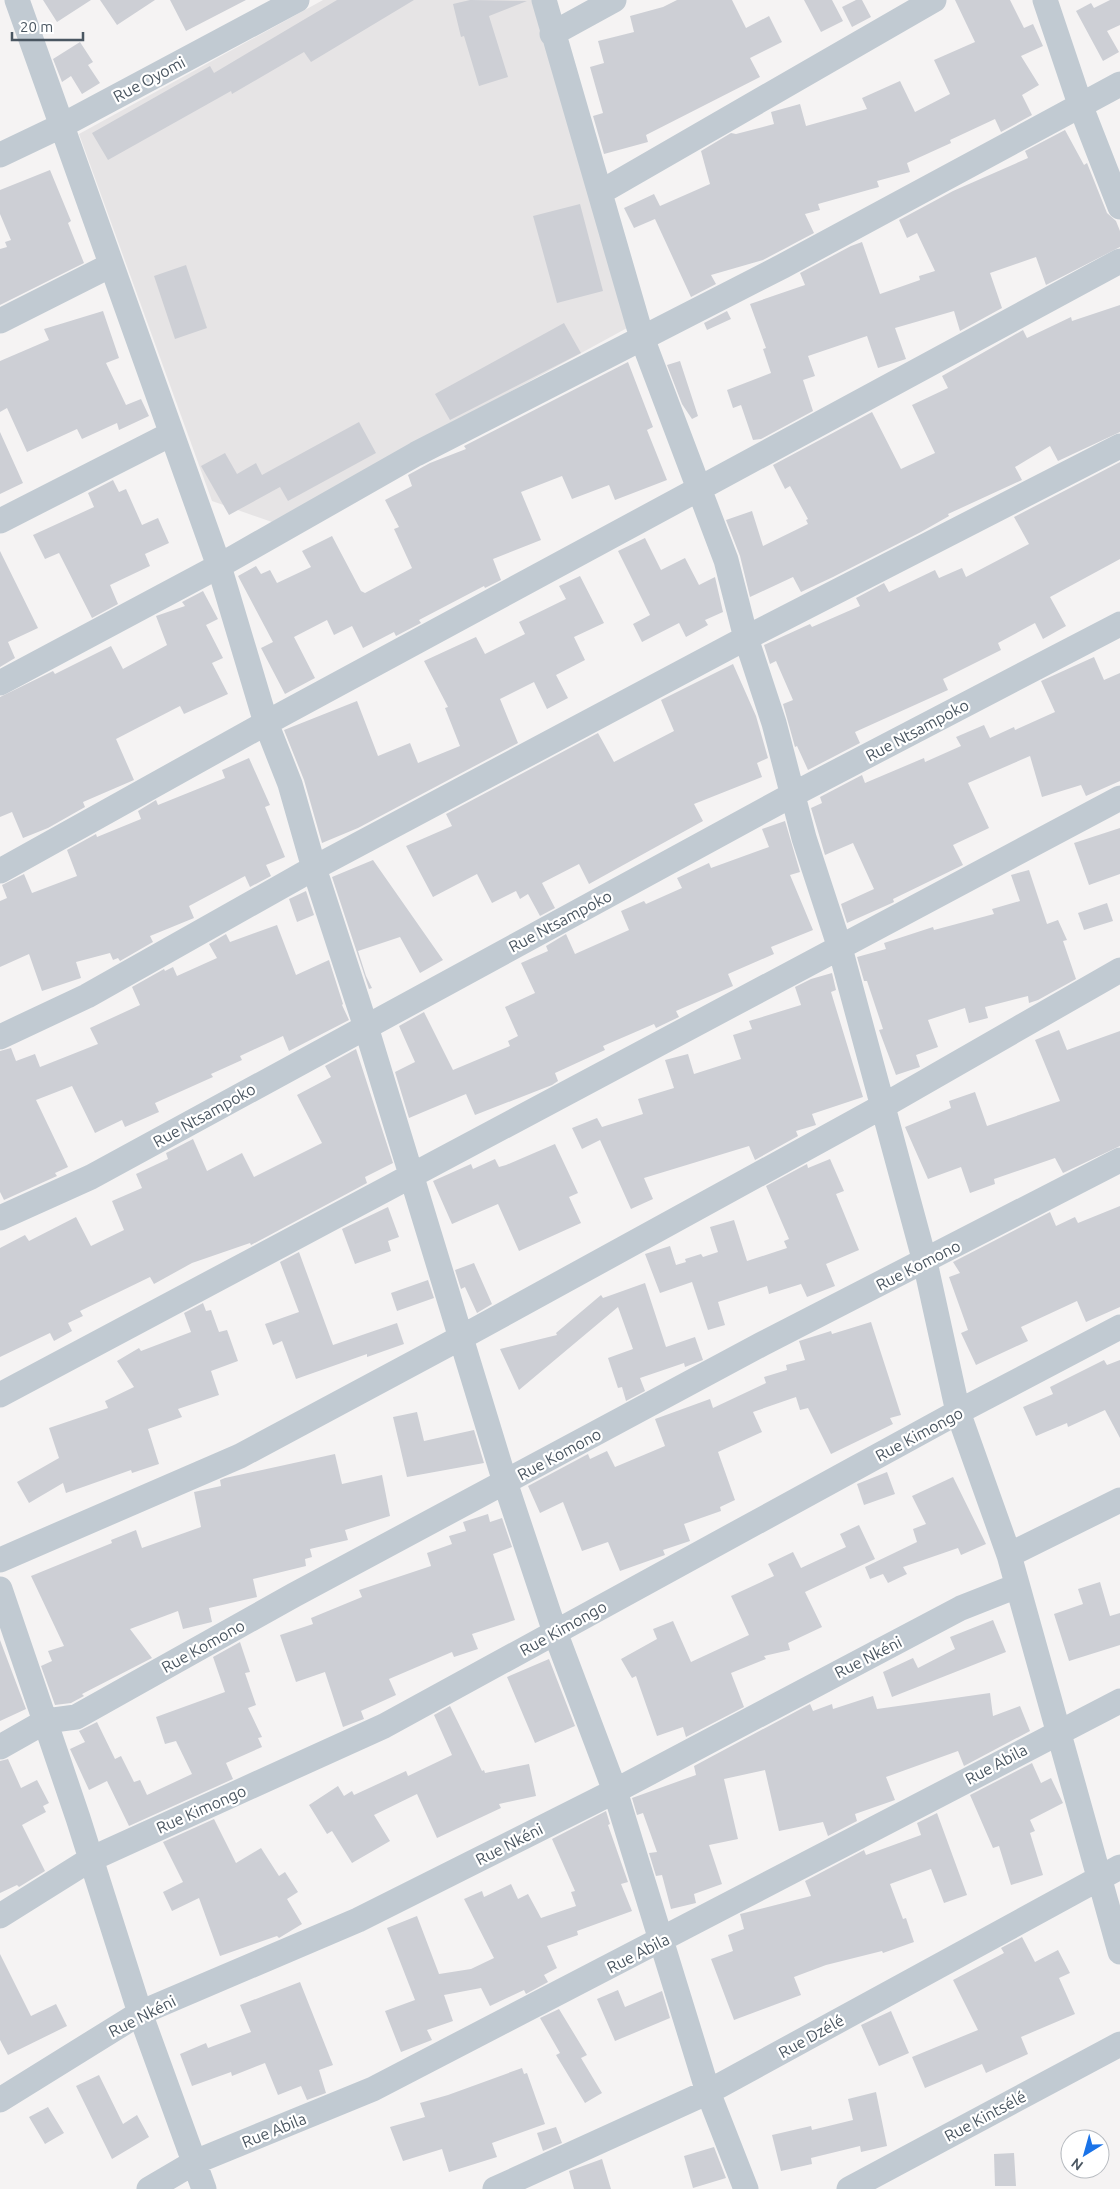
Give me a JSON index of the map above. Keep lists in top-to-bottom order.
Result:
{
  "streets": {
    "street": [
      "Rue Oyomi",
      "Rue Ntsampoko",
      "Rue Komono",
      "Rue Kimongo",
      "Rue Nkéni",
      "Rue Abila",
      "Rue Dzélé",
      "Rue Kintsélé"
    ]
  },
  "scale_bar": "20 m",
  "north": "bottom left"
}
